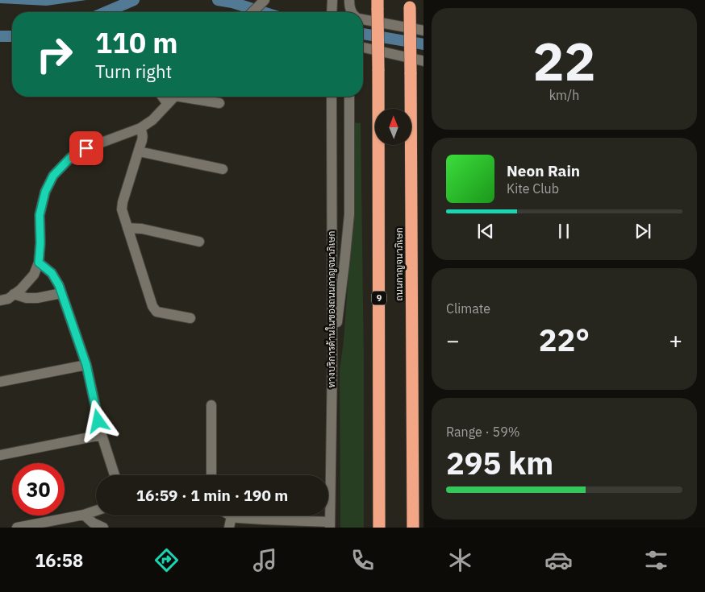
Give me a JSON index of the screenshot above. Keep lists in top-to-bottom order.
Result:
{
  "streets": {
    "highway": ["ถนนกาญจนาภิเษก", "9"],
    "street": ["ทางบริการด้านในของถนนกาญจนาภิเษก"]
  },
  "north": "top",
  "page": {
    "tile": [
      ["22", "km/h"],
      "Climate",
      ["Range · 59%", "295 km"]
    ],
    "turn": ["110 m", "Turn right"],
    "song": ["Neon Rain", "Kite Club"],
    "heat": ["−", "22°", "+"],
    "limit": "30",
    "trip": "16:59 · 1 min · 190 m",
    "tabs": "16:58"
  }
}
